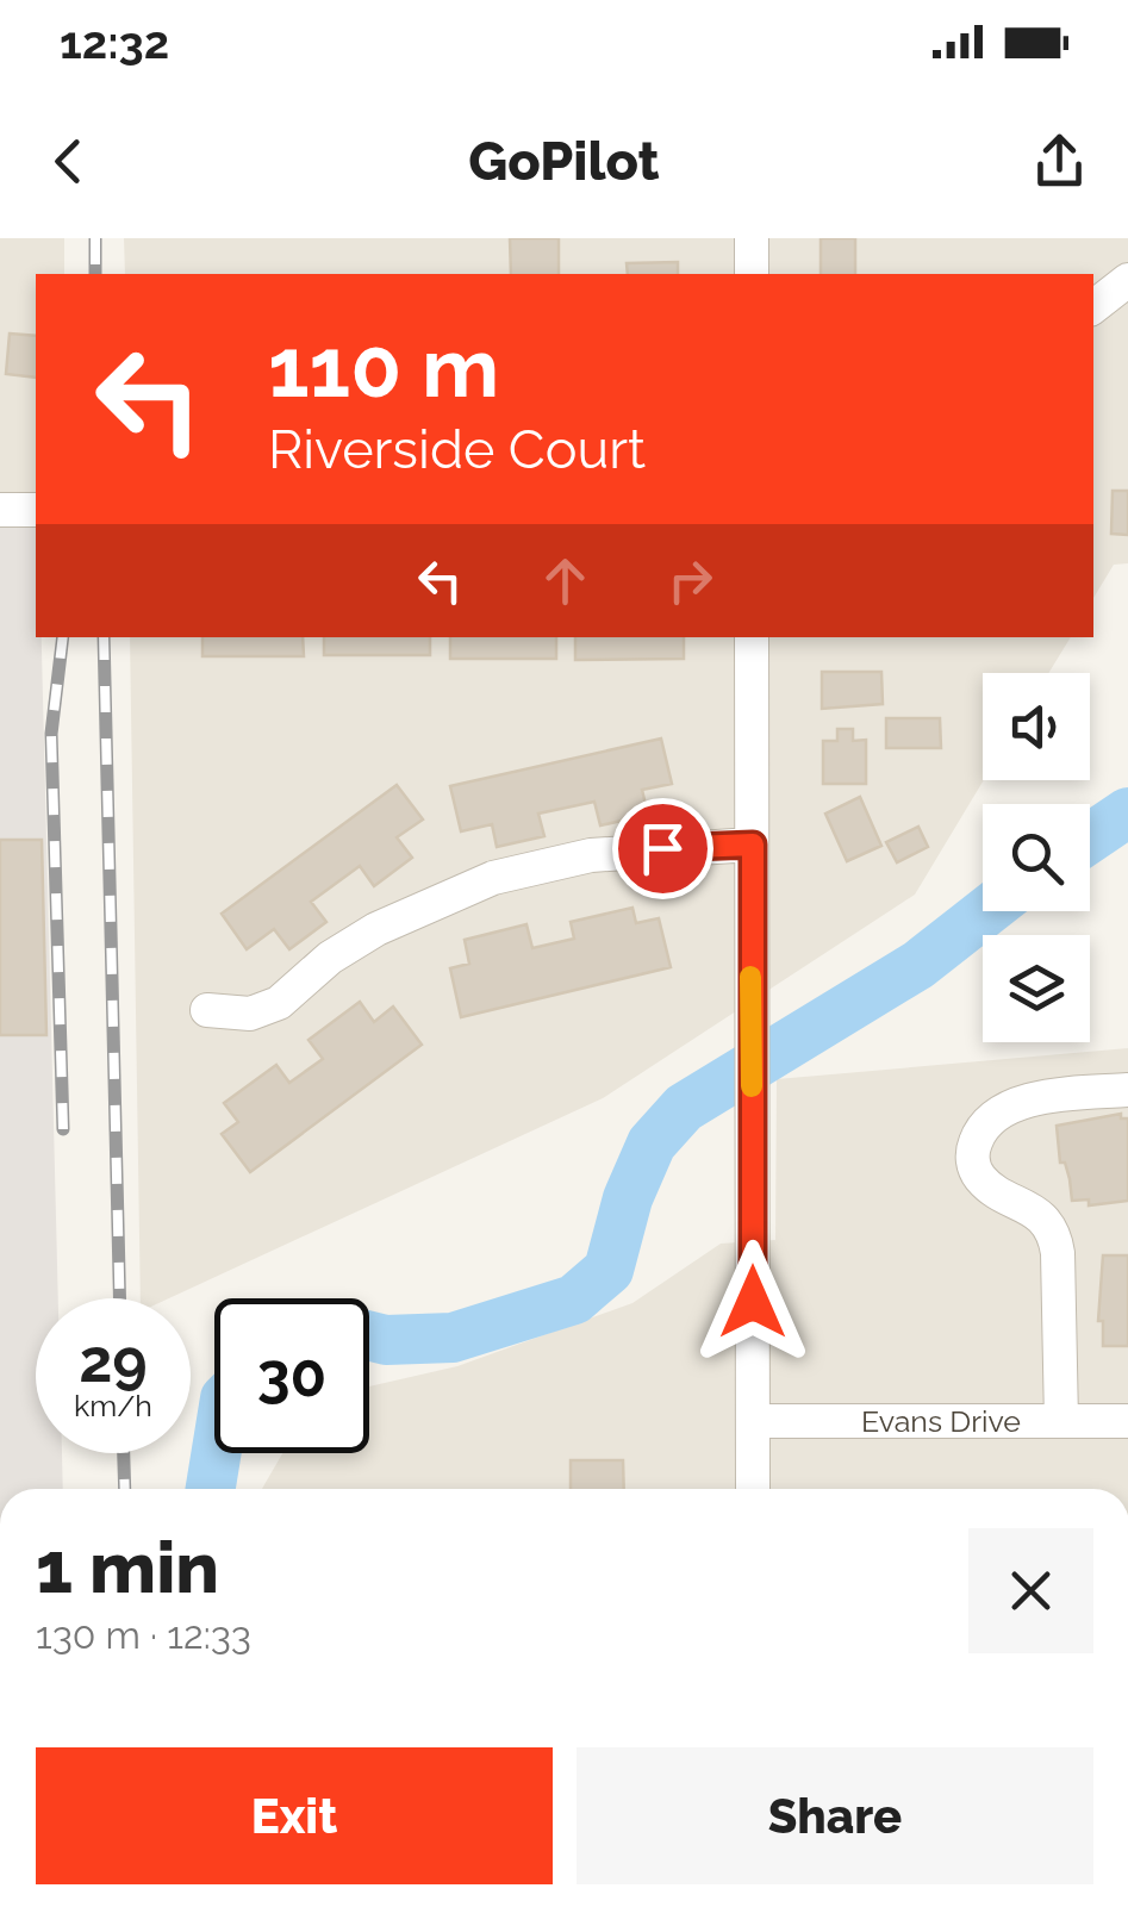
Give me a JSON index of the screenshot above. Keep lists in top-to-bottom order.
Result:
{
  "streets": {
    "street": ["Evans Drive"]
  },
  "page": {
    "status": "12:32",
    "header": "GoPilot",
    "turn": ["110 m", "Riverside Court"],
    "speed": "29 km/h",
    "limit": "30",
    "heading": ["1 min", "130 m · 12:33"],
    "buttons": ["Exit", "Share"]
  }
}
